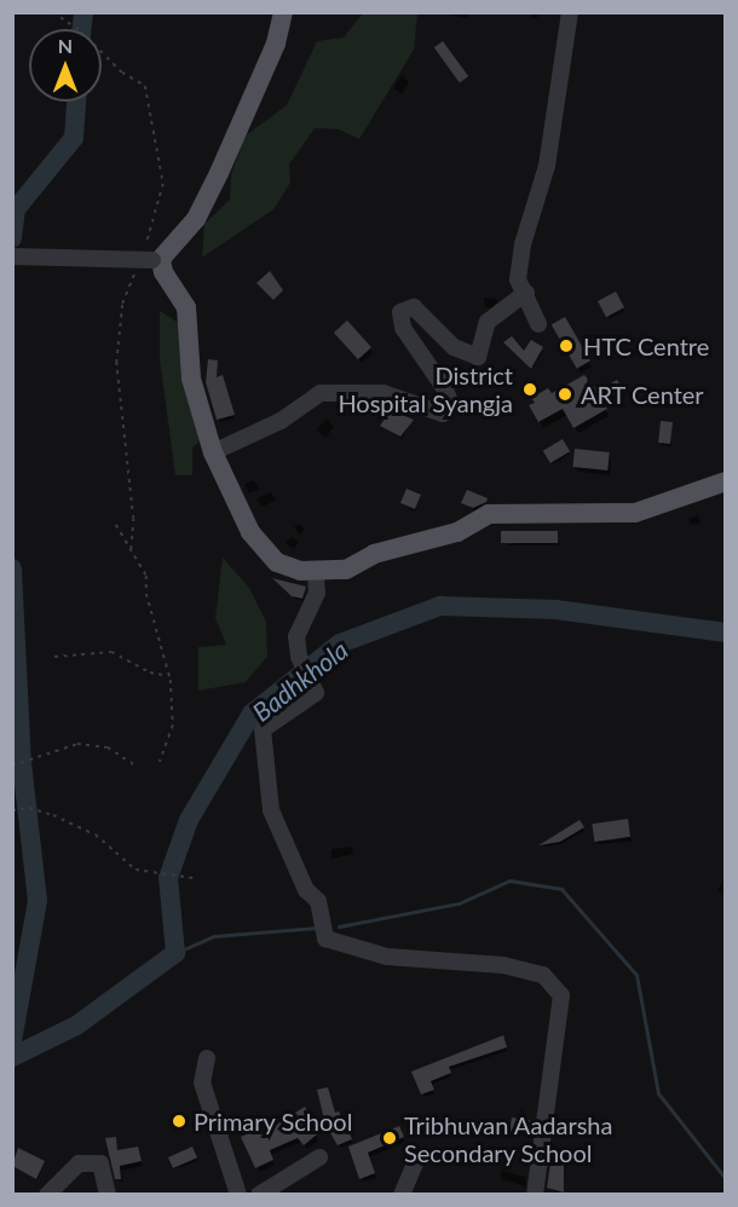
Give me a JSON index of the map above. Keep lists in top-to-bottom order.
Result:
{
  "water": ["Badhkhola"],
  "places": [
    "HTC Centre",
    "District Hospital Syangja",
    "ART Center",
    "Primary School",
    "Tribhuvan Aadarsha Secondary School"
  ],
  "north": "top"
}
